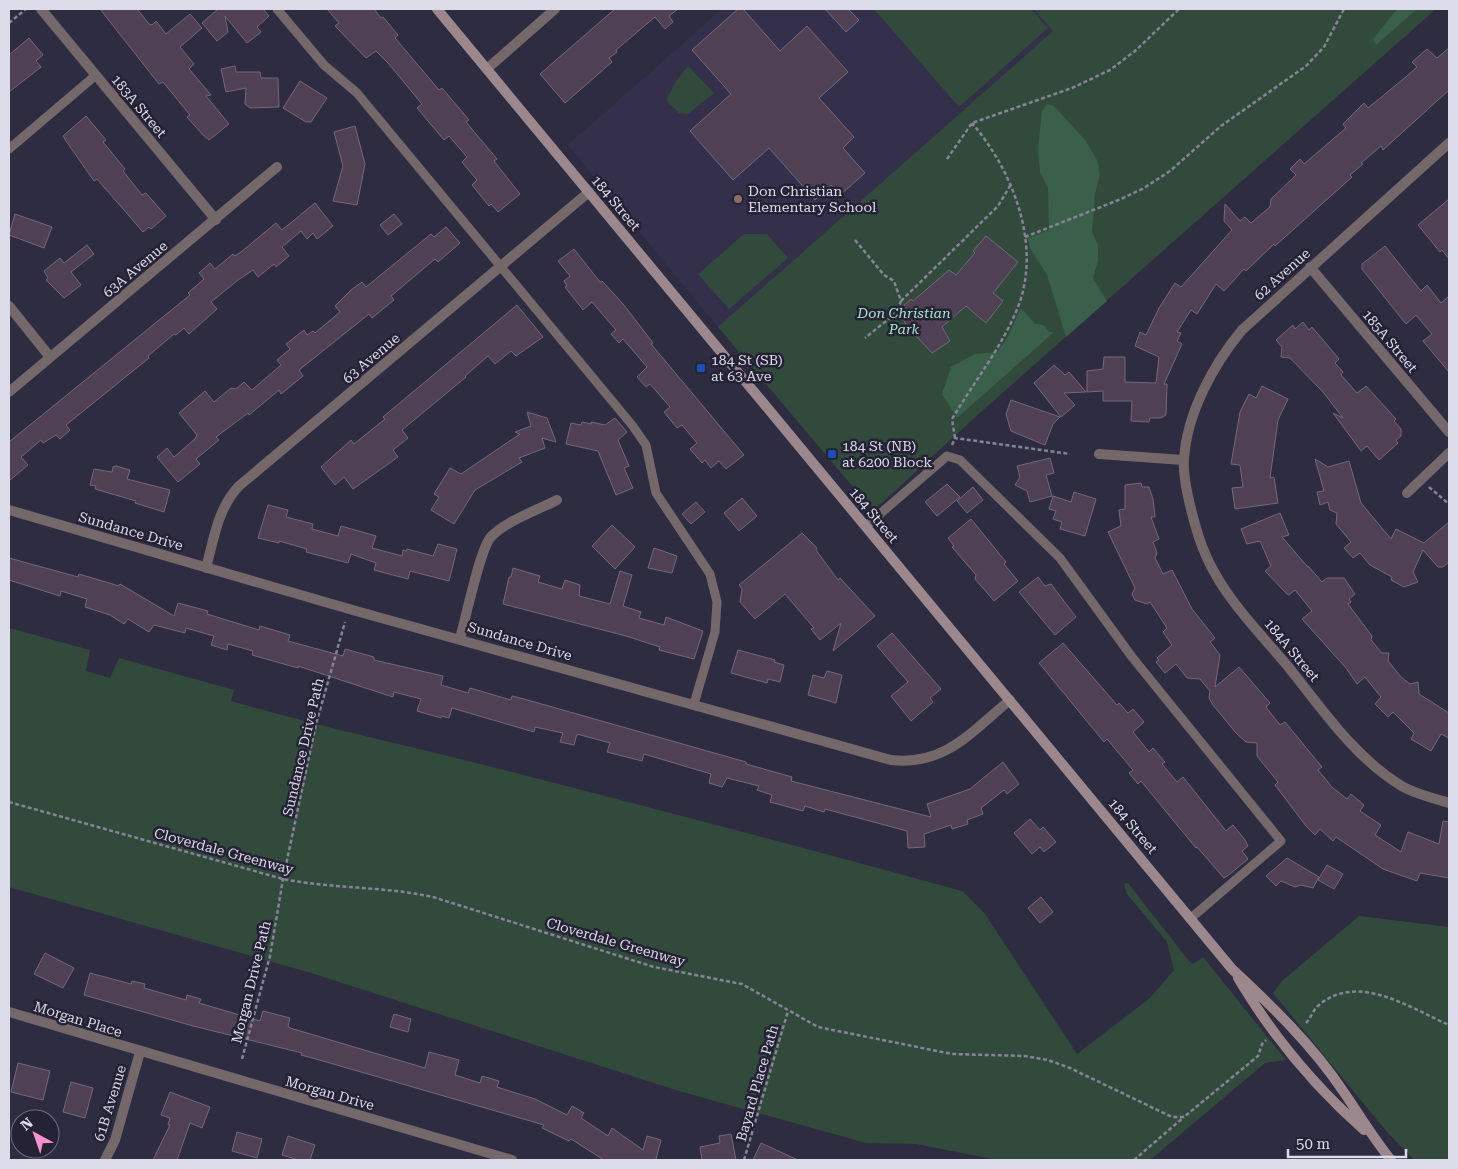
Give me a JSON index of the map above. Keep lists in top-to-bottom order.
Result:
{
  "streets": {
    "main road": ["184 Street"],
    "street": [
      "183A Street",
      "63A Avenue",
      "62 Avenue",
      "185A Street",
      "63 Avenue",
      "Sundance Drive",
      "184A Street",
      "Morgan Place",
      "Morgan Drive",
      "61B Avenue"
    ],
    "path": [
      "Sundance Drive Path",
      "Cloverdale Greenway",
      "Morgan Drive Path",
      "Bayard Place Path"
    ]
  },
  "crossings": [
    ["183A Street", "63A Avenue"],
    ["184 Street", "63 Avenue"],
    ["184 Street", "Sundance Drive"],
    ["62 Avenue", "185A Street"],
    ["62 Avenue", "184A Street"],
    ["63 Avenue", "Sundance Drive"],
    ["Sundance Drive Path", "Cloverdale Greenway"],
    ["Sundance Drive Path", "Morgan Drive Path"],
    ["Cloverdale Greenway", "Morgan Drive Path"],
    ["Cloverdale Greenway", "Bayard Place Path"],
    ["Morgan Place", "Morgan Drive"],
    ["Morgan Place", "61B Avenue"],
    ["Morgan Drive", "61B Avenue"]
  ],
  "parks": ["Don Christian Park"],
  "places": {
    "other": ["Don Christian Elementary School"],
    "transit": ["184 St (SB) at 63 Ave", "184 St (NB) at 6200 Block"]
  },
  "scale_bar": "50 m",
  "north": "top left"
}
